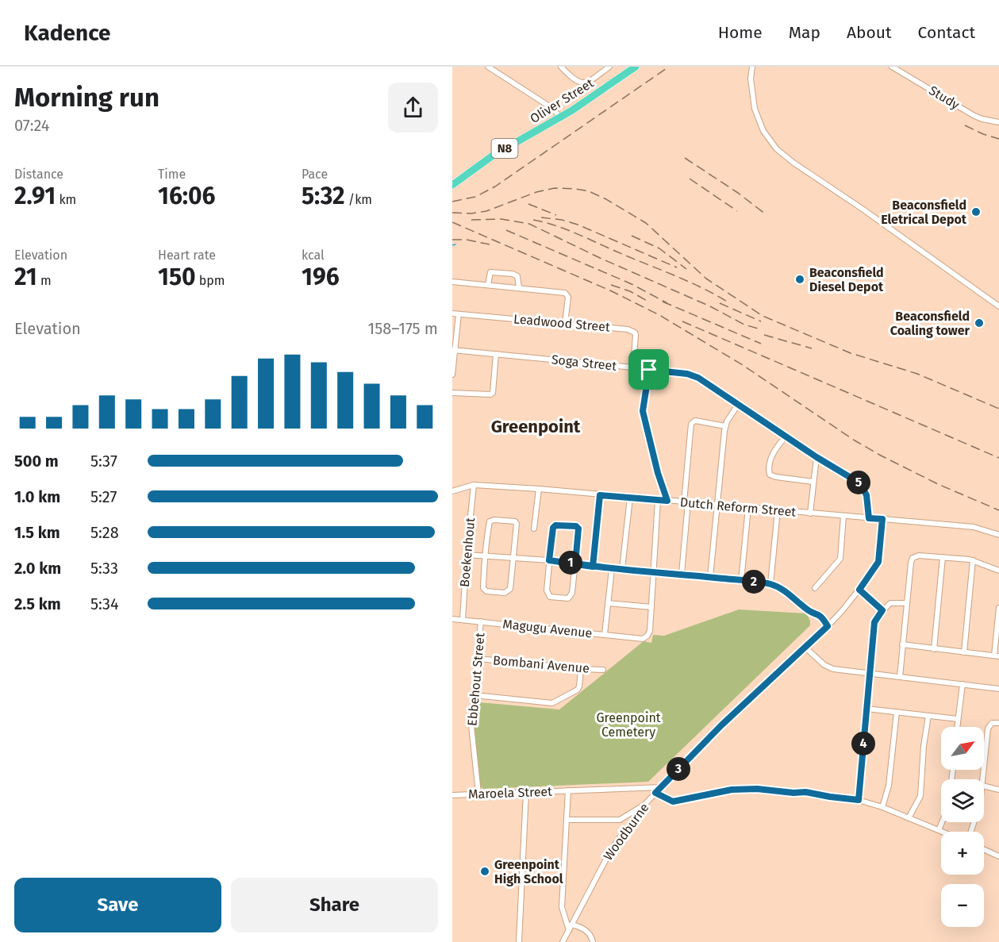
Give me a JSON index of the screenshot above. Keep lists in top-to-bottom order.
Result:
{
  "streets": {
    "highway": ["Oliver Street", "N8"],
    "street": [
      "Study",
      "Leadwood Street",
      "Soga Street",
      "Dutch Reform Street",
      "Boekenhout",
      "Magugu Avenue",
      "Bombani Avenue",
      "Ebbehout Street",
      "Maroela Street",
      "Woodburne"
    ]
  },
  "crossings": [
    ["Leadwood Street", "Soga Street"],
    ["Soga Street", "Dutch Reform Street"],
    ["Dutch Reform Street", "Boekenhout"],
    ["Dutch Reform Street", "Woodburne"],
    ["Boekenhout", "Magugu Avenue"],
    ["Magugu Avenue", "Ebbehout Street"],
    ["Bombani Avenue", "Ebbehout Street"],
    ["Ebbehout Street", "Maroela Street"],
    ["Maroela Street", "Woodburne"]
  ],
  "districts": ["Greenpoint"],
  "parks": ["Greenpoint Cemetery"],
  "places": [
    "Beaconsfield Eletrical Depot",
    "Beaconsfield Diesel Depot",
    "Beaconsfield Coaling tower",
    "Greenpoint High School"
  ],
  "north": "top right",
  "page": {
    "header": "Kadence",
    "nav": [
      "Home",
      "Map",
      "About",
      "Contact"
    ],
    "heading": ["Morning run", "07:24"],
    "stats": [
      ["Distance", "2.91 km"],
      ["Time", "16:06"],
      ["Pace", "5:32 /km"],
      ["Elevation", "21 m"],
      ["Heart rate", "150 bpm"],
      ["kcal", "196"]
    ],
    "chart": ["Elevation", "158–175 m"],
    "list": [
      {
        "name": "500 m",
        "note": "5:37"
      },
      {
        "name": "1.0 km",
        "note": "5:27"
      },
      {
        "name": "1.5 km",
        "note": "5:28"
      },
      {
        "name": "2.0 km",
        "note": "5:33"
      },
      {
        "name": "2.5 km",
        "note": "5:34"
      }
    ],
    "pins": [
      "5",
      "1",
      "2",
      "4",
      "3"
    ],
    "map_buttons": ["+", "−"],
    "buttons": ["Save", "Share"]
  }
}
